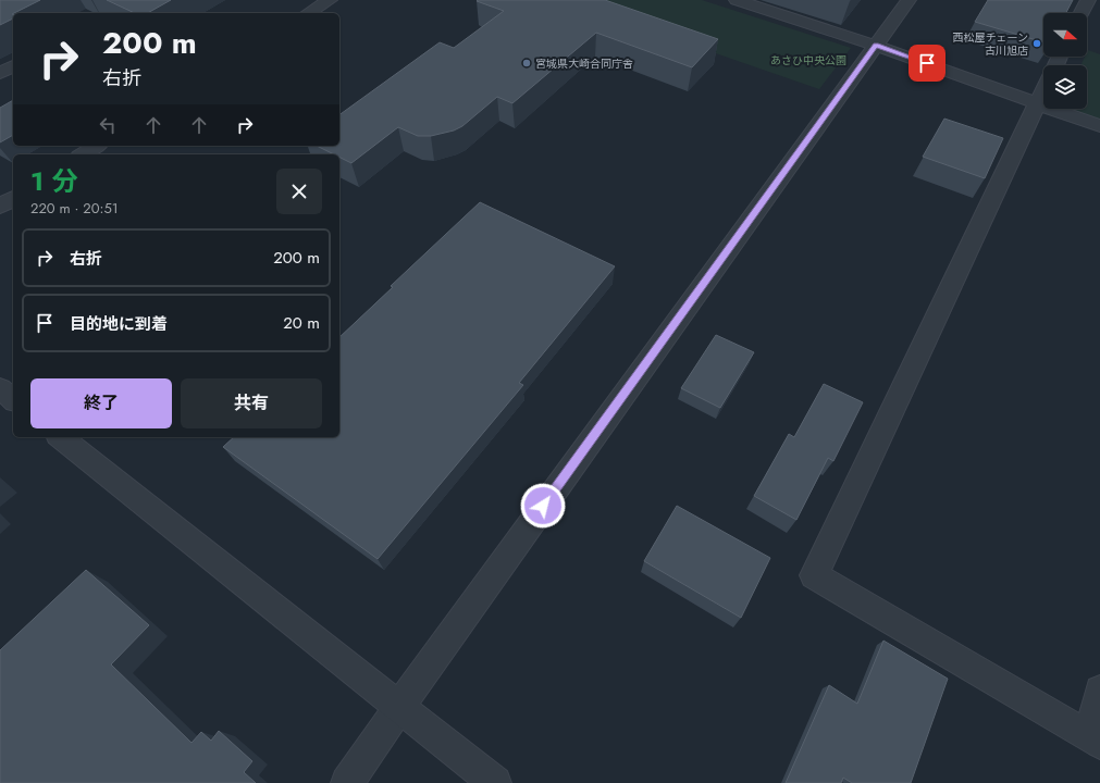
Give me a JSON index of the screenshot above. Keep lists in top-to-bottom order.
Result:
{
  "parks": ["あさひ中央公園"],
  "places": ["西松屋チェーン 古川旭店", "宮城県大崎合同庁舎"],
  "north": "right",
  "page": {
    "turn": ["200 m", "右折"],
    "heading": ["1 分", "220 m · 20:51"],
    "list": [
      {
        "name": "右折",
        "value": "200 m"
      },
      {
        "name": "目的地に到着",
        "value": "20 m"
      }
    ],
    "buttons": ["終了", "共有"]
  }
}
